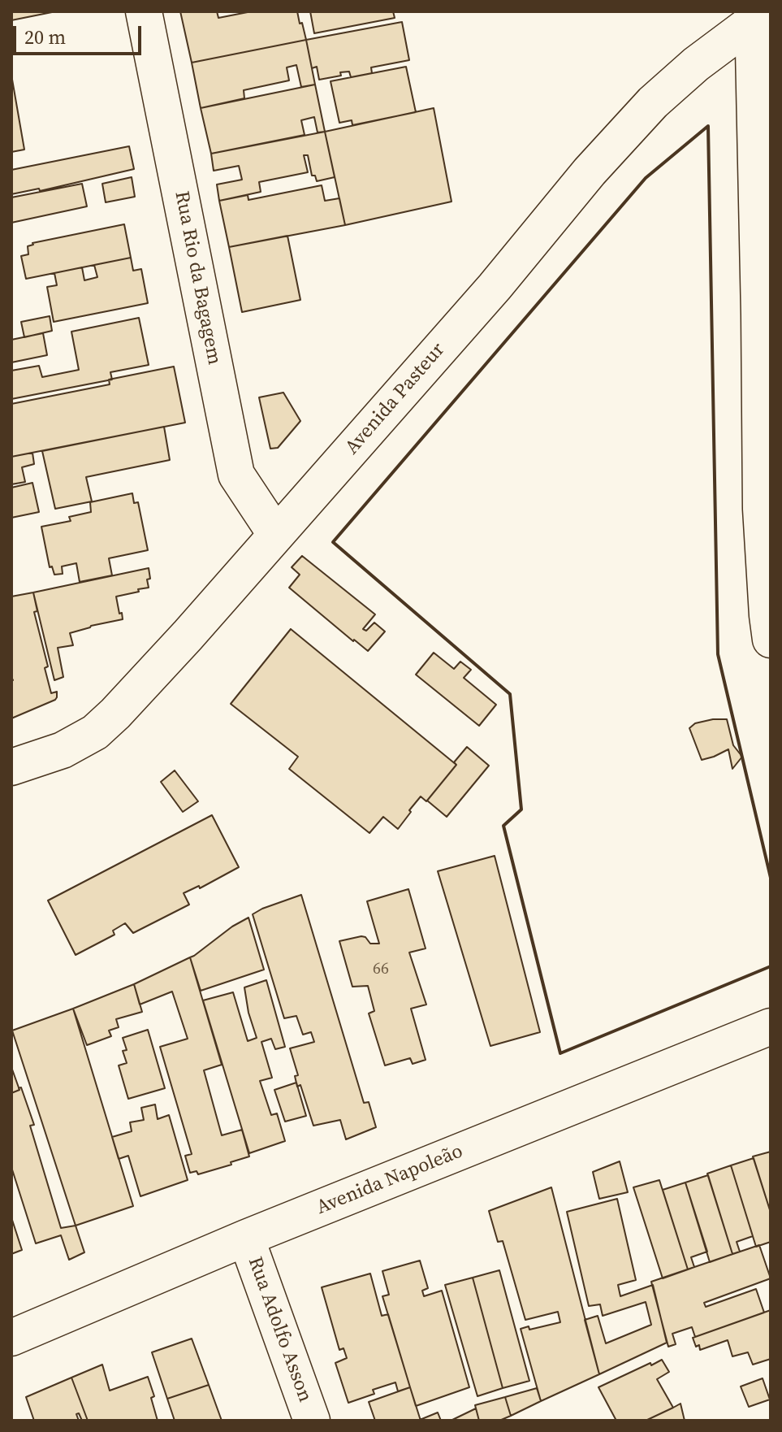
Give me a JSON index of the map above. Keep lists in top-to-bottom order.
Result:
{
  "streets": {
    "street": [
      "Rua Rio da Bagagem",
      "Avenida Pasteur",
      "Avenida Napoleão",
      "Rua Adolfo Asson"
    ]
  },
  "crossings": [
    ["Rua Rio da Bagagem", "Avenida Pasteur"],
    ["Avenida Napoleão", "Rua Adolfo Asson"]
  ],
  "house_numbers": ["66"],
  "scale_bar": "20 m"
}
